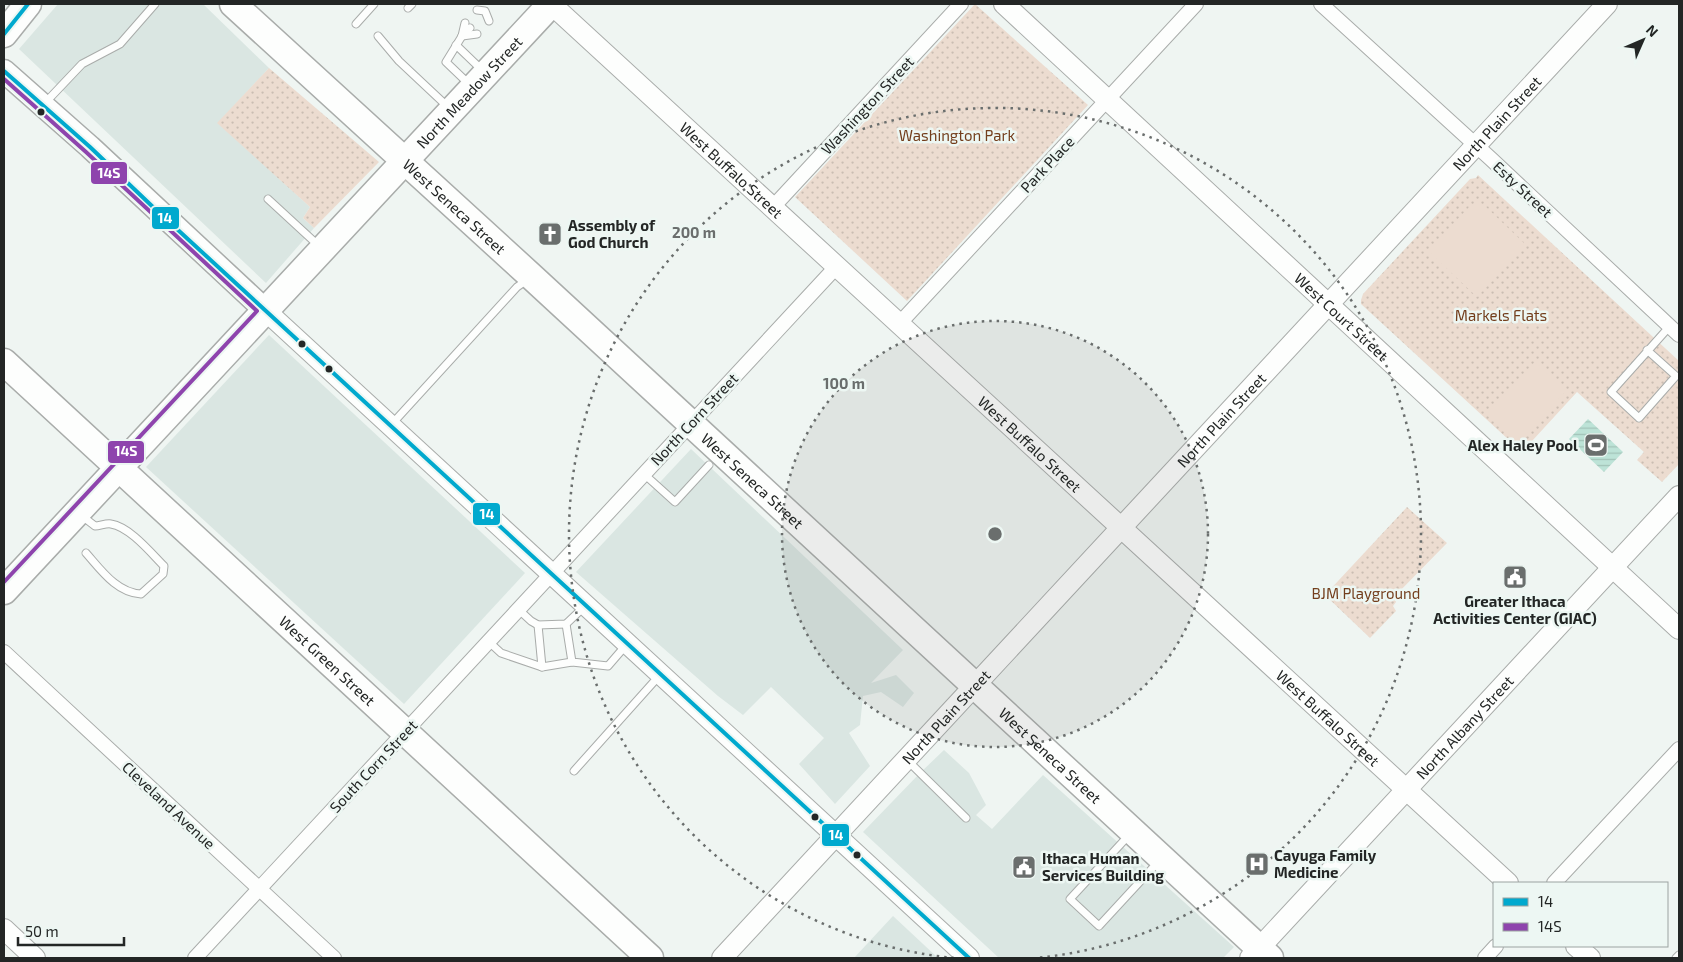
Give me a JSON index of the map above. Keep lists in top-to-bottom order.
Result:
{
  "streets": {
    "highway": ["North Meadow Street", "West Seneca Street", "West Green Street"],
    "street": [
      "Washington Street",
      "North Plain Street",
      "Park Place",
      "West Buffalo Street",
      "Esty Street",
      "West Court Street",
      "North Corn Street",
      "North Albany Street",
      "South Corn Street",
      "Cleveland Avenue"
    ]
  },
  "crossings": [
    ["North Meadow Street", "West Buffalo Street"],
    ["North Meadow Street", "West Seneca Street"],
    ["North Meadow Street", "West Green Street"],
    ["Washington Street", "West Buffalo Street"],
    ["North Plain Street", "West Buffalo Street"],
    ["North Plain Street", "Esty Street"],
    ["North Plain Street", "West Seneca Street"],
    ["North Plain Street", "West Court Street"],
    ["Park Place", "West Buffalo Street"],
    ["Park Place", "West Court Street"],
    ["West Buffalo Street", "North Corn Street"],
    ["West Buffalo Street", "North Albany Street"],
    ["West Seneca Street", "North Corn Street"],
    ["West Seneca Street", "North Albany Street"],
    ["West Court Street", "North Albany Street"],
    ["North Corn Street", "South Corn Street"],
    ["West Green Street", "South Corn Street"],
    ["South Corn Street", "Cleveland Avenue"]
  ],
  "parks": ["Washington Park", "Markels Flats", "BJM Playground"],
  "places": {
    "church": ["Assembly of God Church"],
    "sports": ["Alex Haley Pool"],
    "public building": ["Greater Ithaca Activities Center (GIAC)", "Ithaca Human Services Building"],
    "hospital": ["Cayuga Family Medicine"]
  },
  "lines": ["transit line 14", "transit line 14S"],
  "legend": ["14", "14S"],
  "scale_bar": "50 m",
  "north": "top right",
  "rings": ["200 m", "100 m"]
}
